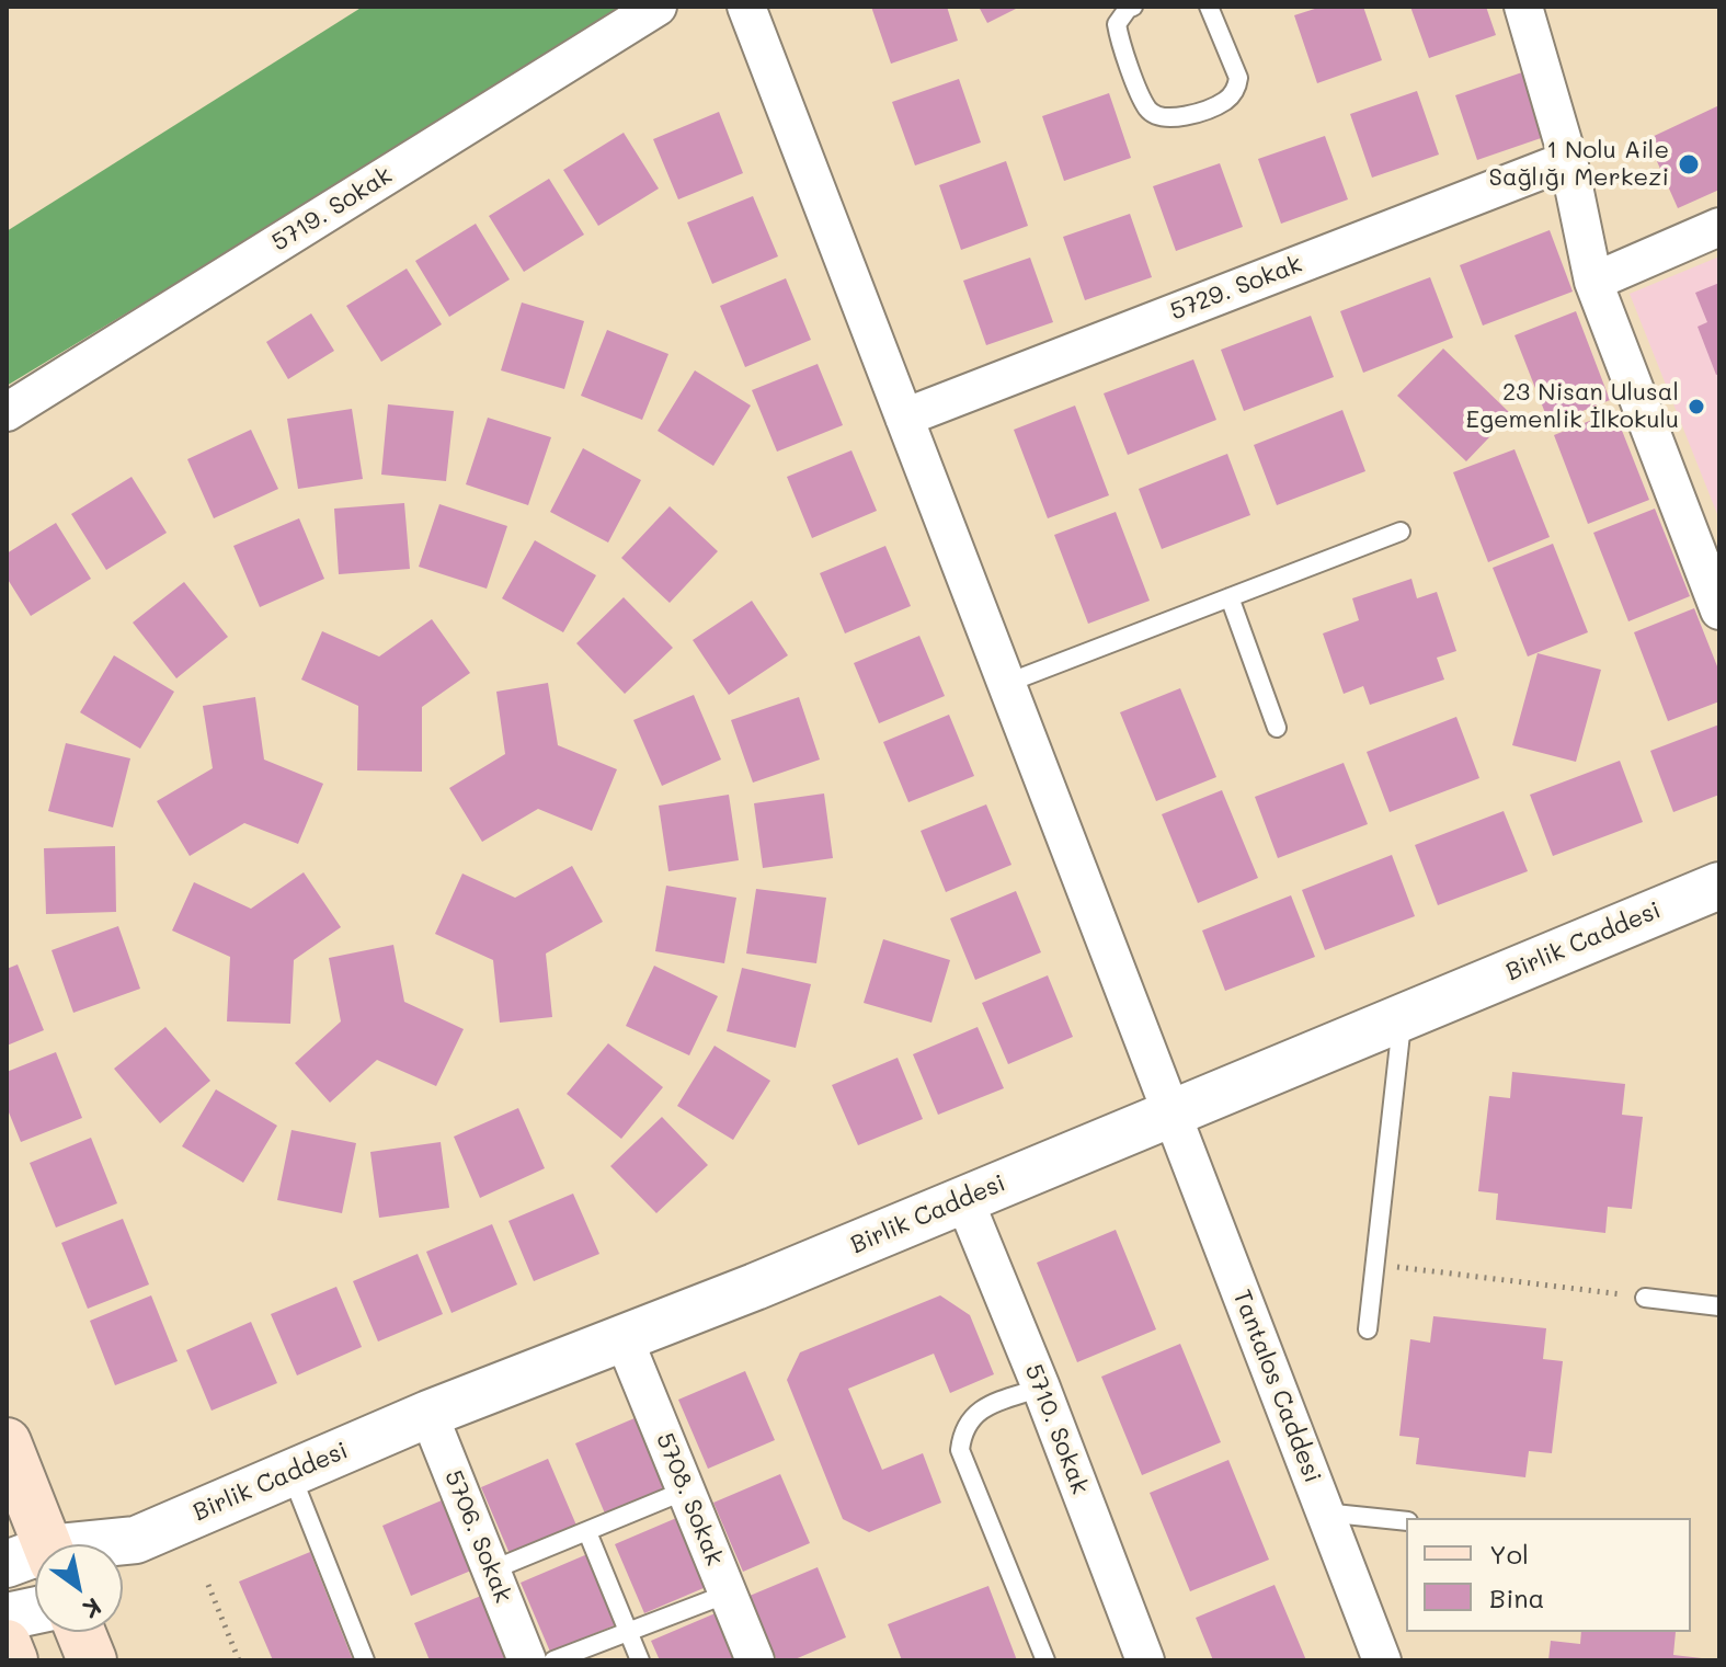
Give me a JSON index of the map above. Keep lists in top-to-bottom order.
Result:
{
  "streets": {
    "street": [
      "5719. Sokak",
      "5729. Sokak",
      "Birlik Caddesi",
      "Tantalos Caddesi",
      "5710. Sokak",
      "5708. Sokak",
      "5706. Sokak"
    ]
  },
  "crossings": [
    ["5729. Sokak", "Tantalos Caddesi"],
    ["Birlik Caddesi", "Tantalos Caddesi"],
    ["Birlik Caddesi", "5710. Sokak"],
    ["Birlik Caddesi", "5708. Sokak"],
    ["Birlik Caddesi", "5706. Sokak"]
  ],
  "places": ["1 Nolu Aile Sağlığı Merkezi", "23 Nisan Ulusal Egemenlik İlkokulu"],
  "legend": ["Yol", "Bina"],
  "north": "bottom right"
}
